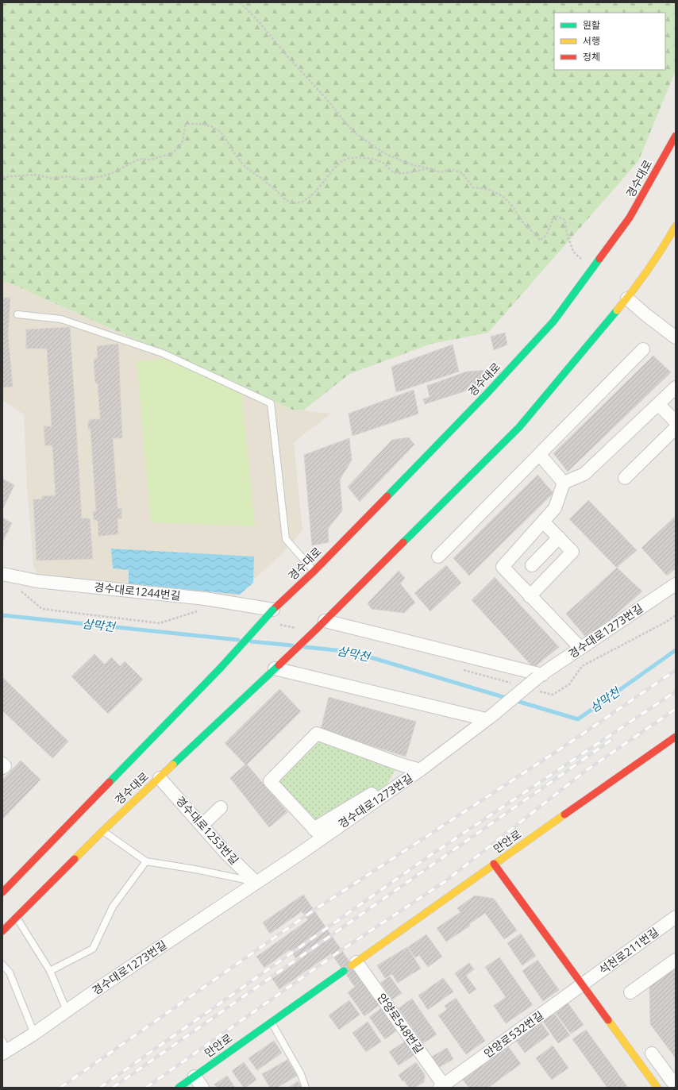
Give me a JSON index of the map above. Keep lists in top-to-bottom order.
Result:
{
  "streets": {
    "main road": ["경수대로", "만안로"],
    "street": [
      "경수대로1244번길",
      "경수대로1273번길",
      "경수대로1253번길",
      "석천로211번길",
      "안양로548번길",
      "안양로532번길"
    ]
  },
  "crossings": [
    ["경수대로", "경수대로1244번길"],
    ["경수대로", "경수대로1253번길"],
    ["경수대로1273번길", "경수대로1253번길"],
    ["만안로", "안양로548번길"],
    ["석천로211번길", "안양로532번길"],
    ["안양로548번길", "안양로532번길"]
  ],
  "water": ["삼막천"],
  "legend": ["원활", "서행", "정체"]
}
